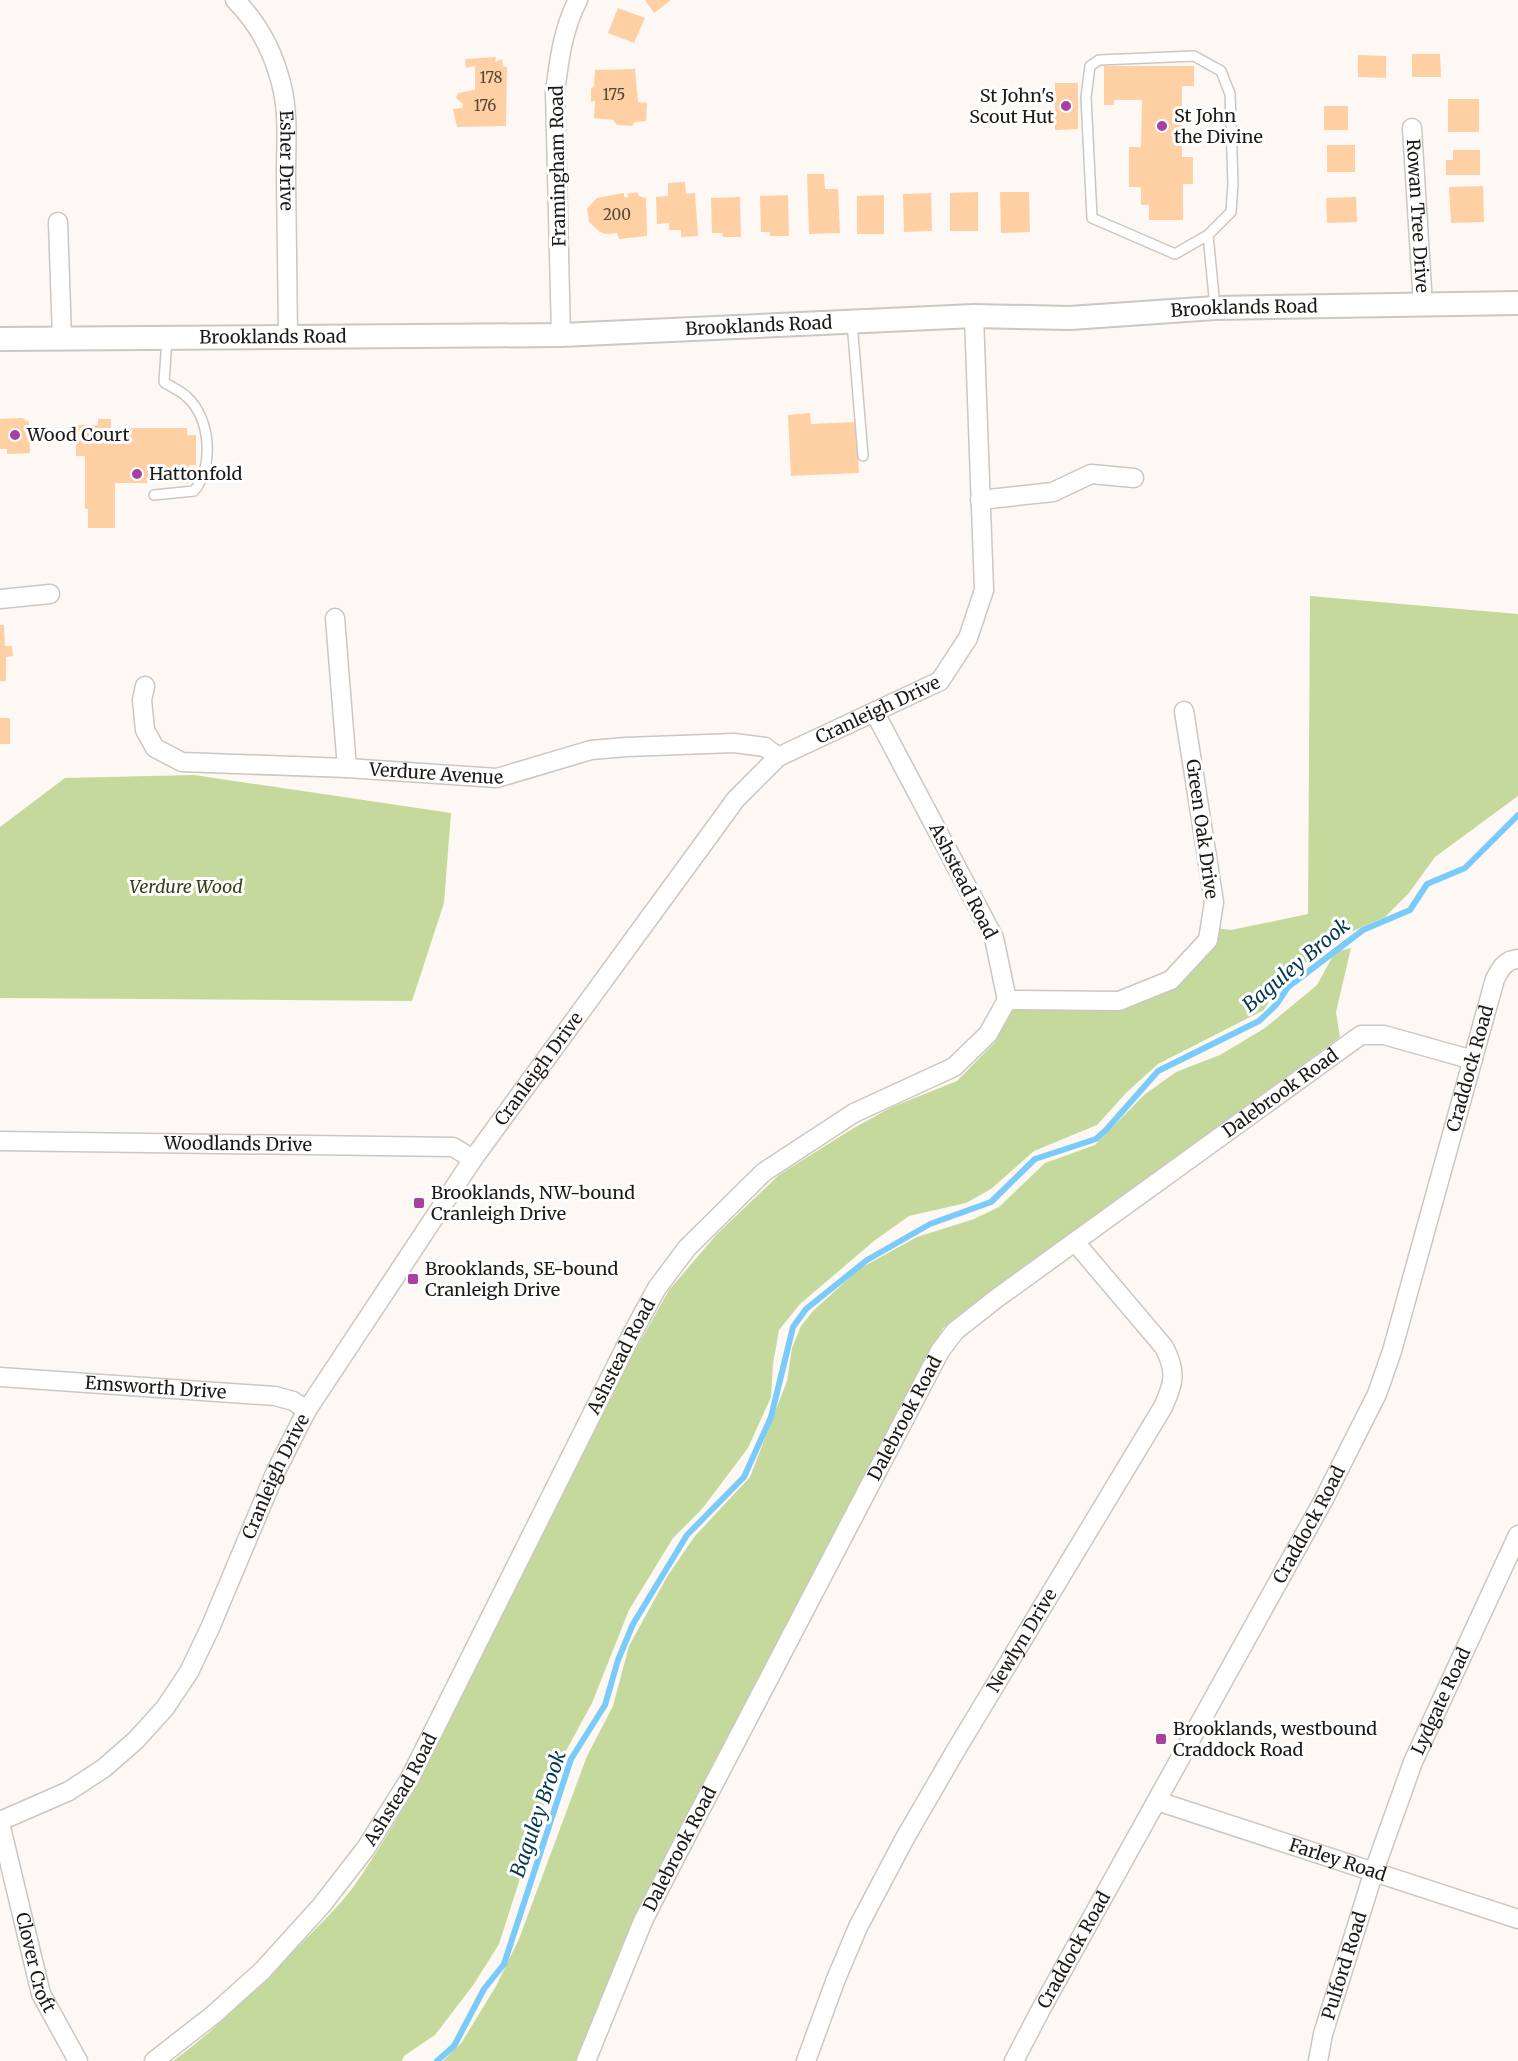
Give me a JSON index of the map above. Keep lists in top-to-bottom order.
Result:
{
  "streets": {
    "street": [
      "Esher Drive",
      "Framingham Road",
      "Rowan Tree Drive",
      "Brooklands Road",
      "Cranleigh Drive",
      "Verdure Avenue",
      "Green Oak Drive",
      "Ashstead Road",
      "Craddock Road",
      "Dalebrook Road",
      "Woodlands Drive",
      "Emsworth Drive",
      "Newlyn Drive",
      "Lydgate Road",
      "Farley Road",
      "Clover Croft",
      "Pulford Road"
    ]
  },
  "crossings": [
    ["Esher Drive", "Brooklands Road"],
    ["Framingham Road", "Brooklands Road"],
    ["Rowan Tree Drive", "Brooklands Road"],
    ["Brooklands Road", "Cranleigh Drive"],
    ["Cranleigh Drive", "Verdure Avenue"],
    ["Cranleigh Drive", "Ashstead Road"],
    ["Cranleigh Drive", "Woodlands Drive"],
    ["Cranleigh Drive", "Emsworth Drive"],
    ["Cranleigh Drive", "Clover Croft"],
    ["Green Oak Drive", "Ashstead Road"],
    ["Craddock Road", "Dalebrook Road"],
    ["Craddock Road", "Farley Road"],
    ["Dalebrook Road", "Newlyn Drive"],
    ["Lydgate Road", "Farley Road"],
    ["Lydgate Road", "Pulford Road"],
    ["Farley Road", "Pulford Road"]
  ],
  "water": ["Baguley Brook"],
  "parks": ["Verdure Wood"],
  "places": {
    "other": [
      "St John's Scout Hut",
      "St John the Divine",
      "Wood Court",
      "Hattonfold"
    ],
    "transit": ["Brooklands, NW-bound Cranleigh Drive", "Brooklands, SE-bound Cranleigh Drive", "Brooklands, westbound Craddock Road"]
  },
  "house_numbers": [
    "178",
    "175",
    "176",
    "200"
  ]
}
